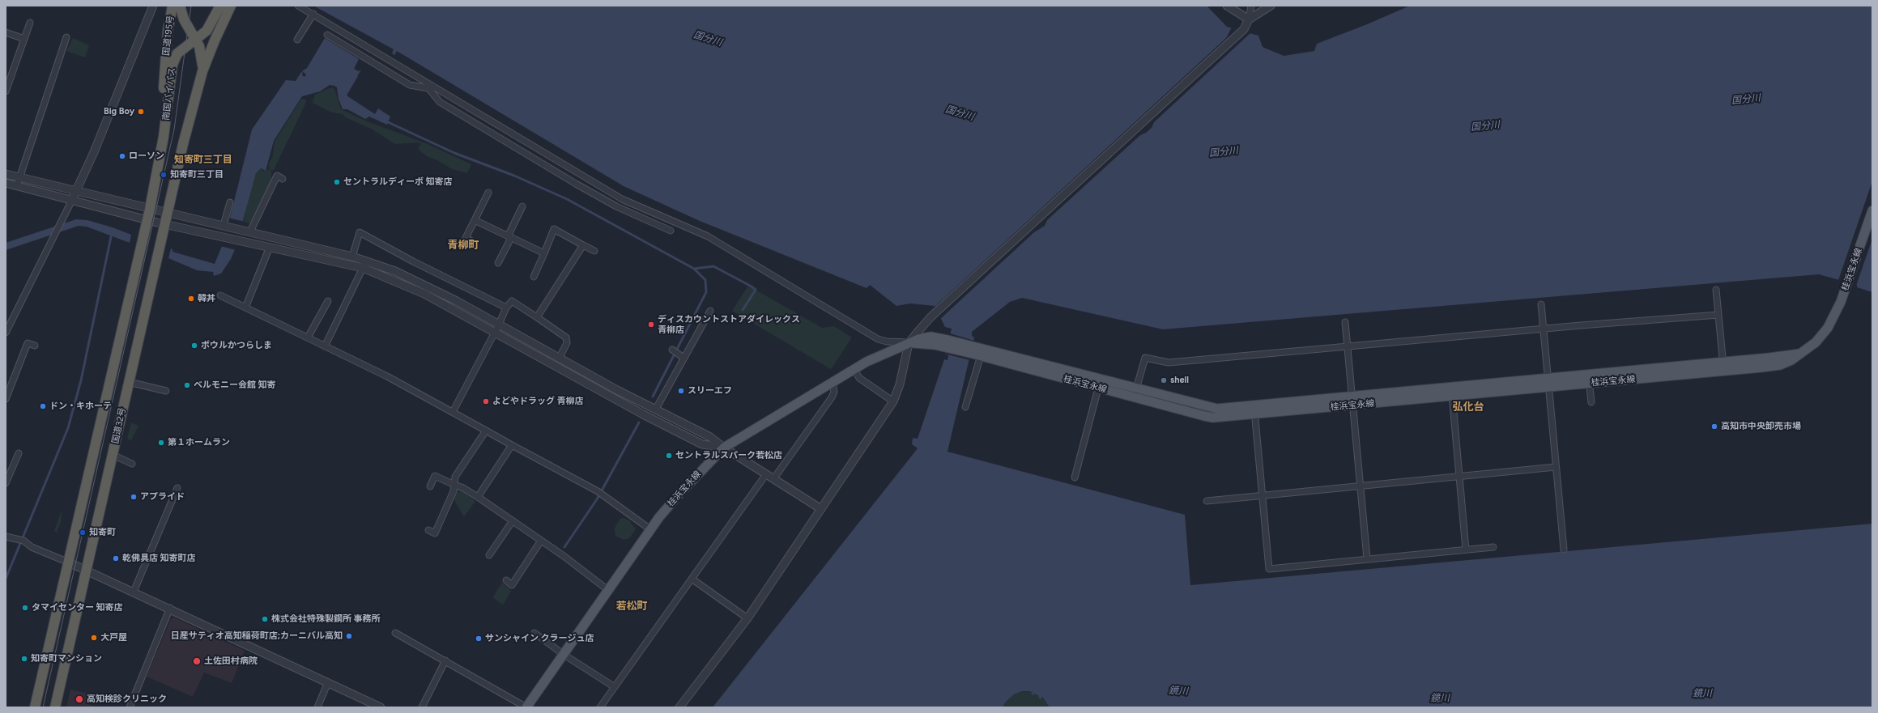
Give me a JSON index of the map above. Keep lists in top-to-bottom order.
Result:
{
  "streets": {
    "highway": ["国道195号", "南国バイパス", "国道32号"],
    "main road": ["桂浜宝永線"]
  },
  "crossings": [
    ["国道195号", "南国バイパス"],
    ["国道195号", "国道32号"],
    ["南国バイパス", "国道32号"]
  ],
  "districts": [
    "知寄町三丁目",
    "青柳町",
    "弘化台",
    "若松町"
  ],
  "water": ["国分川", "鏡川"],
  "places": [
    "Big Boy",
    "ローソン",
    "知寄町三丁目",
    "セントラルディーボ 知寄店",
    "韓丼",
    "ディスカウントストアダイレックス 青柳店",
    "ボウルかつらしま",
    "shell",
    "ベルモニー会館 知寄",
    "スリーエフ",
    "よどやドラッグ 青柳店",
    "ドン・キホーテ",
    "高知市中央卸売市場",
    "第１ホームラン",
    "セントラルスパーク若松店",
    "アプライド",
    "知寄町",
    "乾佛具店 知寄町店",
    "タマイセンター 知寄店",
    "株式会社特殊製鋼所 事務所",
    "日産サティオ高知稲荷町店;カーニバル高知",
    "大戸屋",
    "サンシャイン クラージュ店",
    "知寄町マンション",
    "土佐田村病院",
    "高知検診クリニック"
  ]
}
